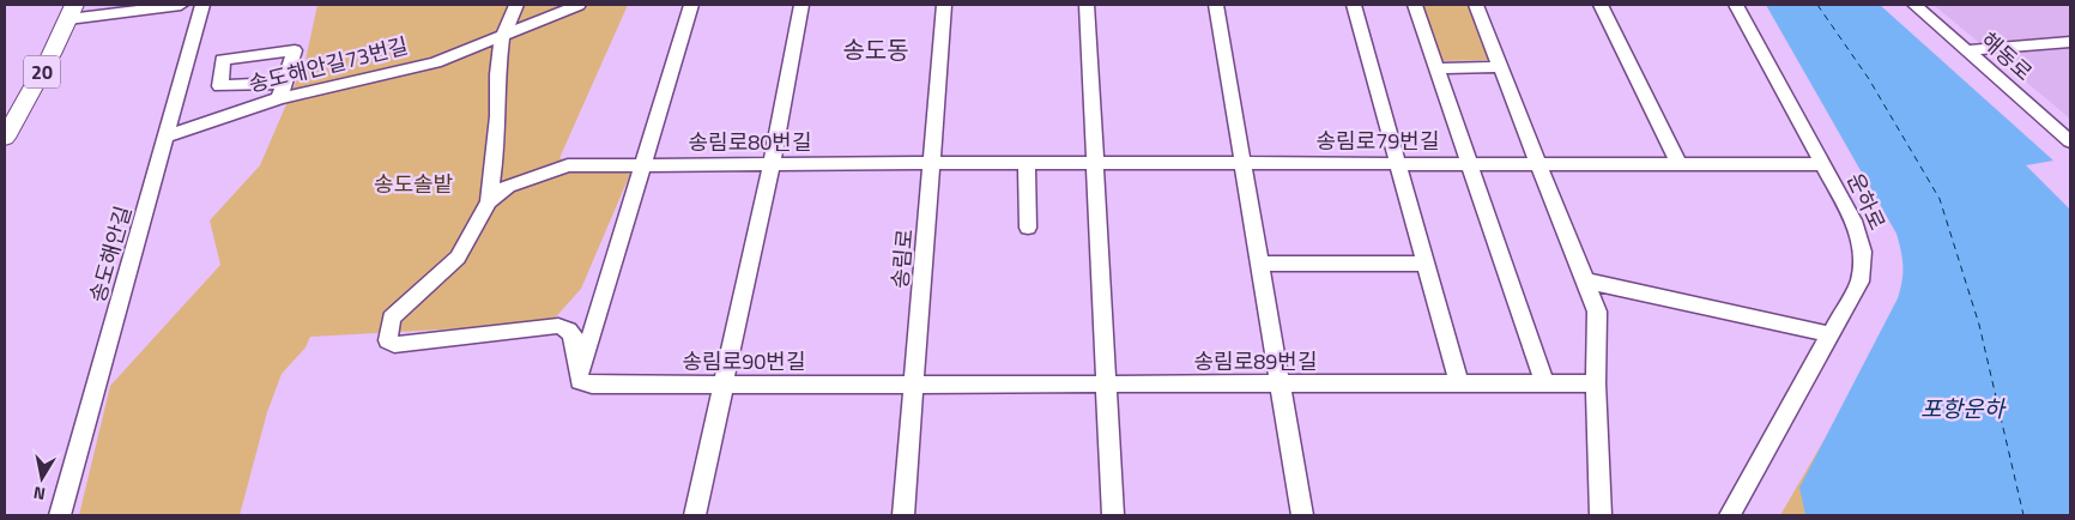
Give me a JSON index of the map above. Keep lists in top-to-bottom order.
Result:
{
  "streets": {
    "main road": ["20"],
    "street": [
      "해동로",
      "송도해안길73번길",
      "송림로79번길",
      "송림로80번길",
      "운하로",
      "송도해안길",
      "송림로",
      "송림로90번길",
      "송림로89번길"
    ]
  },
  "crossings": [
    ["송도해안길73번길", "송도해안길"],
    ["송림로79번길", "송림로80번길"],
    ["송림로79번길", "운하로"],
    ["송림로79번길", "송림로"],
    ["송림로80번길", "송림로"],
    ["송림로", "송림로90번길"],
    ["송림로", "송림로89번길"],
    ["송림로90번길", "송림로89번길"]
  ],
  "districts": ["송도동"],
  "water": ["포항운하"],
  "parks": ["송도솔밭"],
  "north": "bottom"
}
